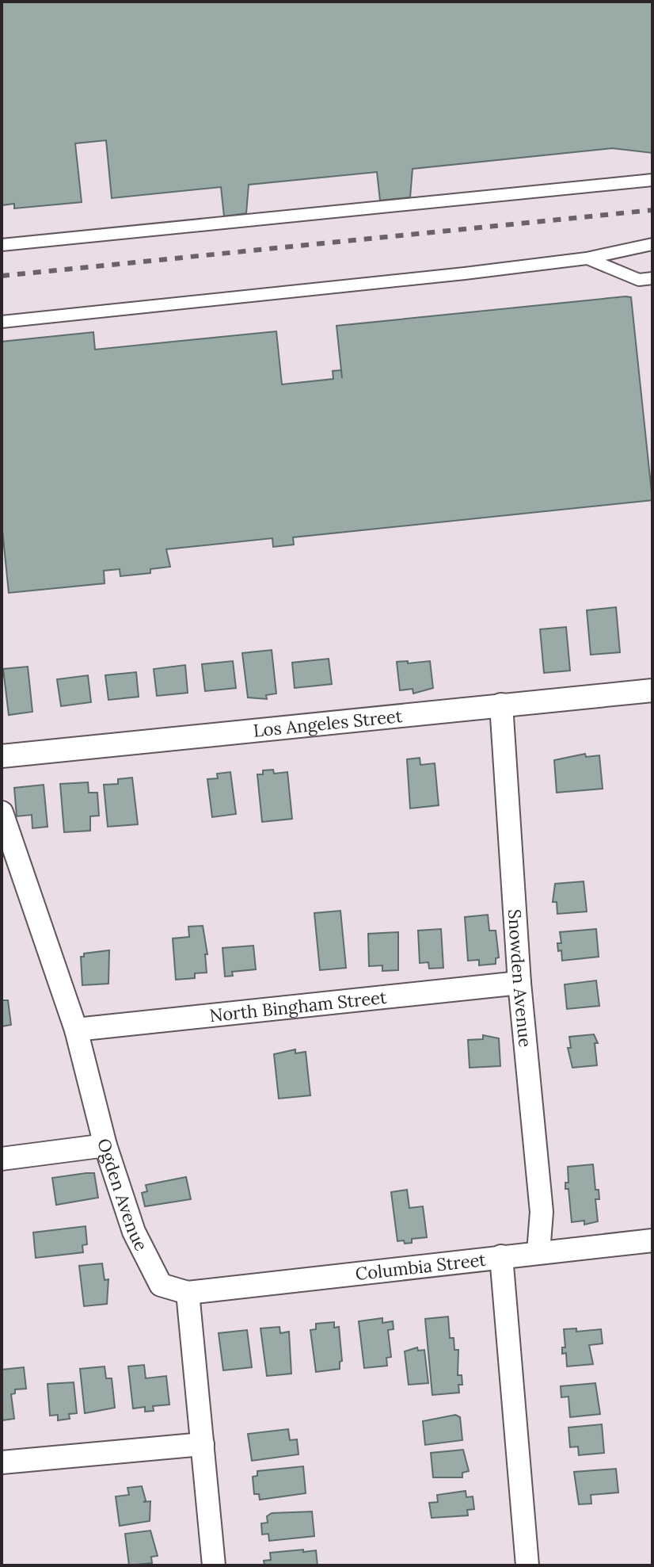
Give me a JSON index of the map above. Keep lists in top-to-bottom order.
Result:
{
  "streets": {
    "street": [
      "Los Angeles Street",
      "Snowden Avenue",
      "North Bingham Street",
      "Ogden Avenue",
      "Columbia Street"
    ]
  },
  "crossings": [
    ["Los Angeles Street", "Snowden Avenue"],
    ["Snowden Avenue", "North Bingham Street"],
    ["Snowden Avenue", "Columbia Street"],
    ["North Bingham Street", "Ogden Avenue"],
    ["Ogden Avenue", "Columbia Street"]
  ]
}
